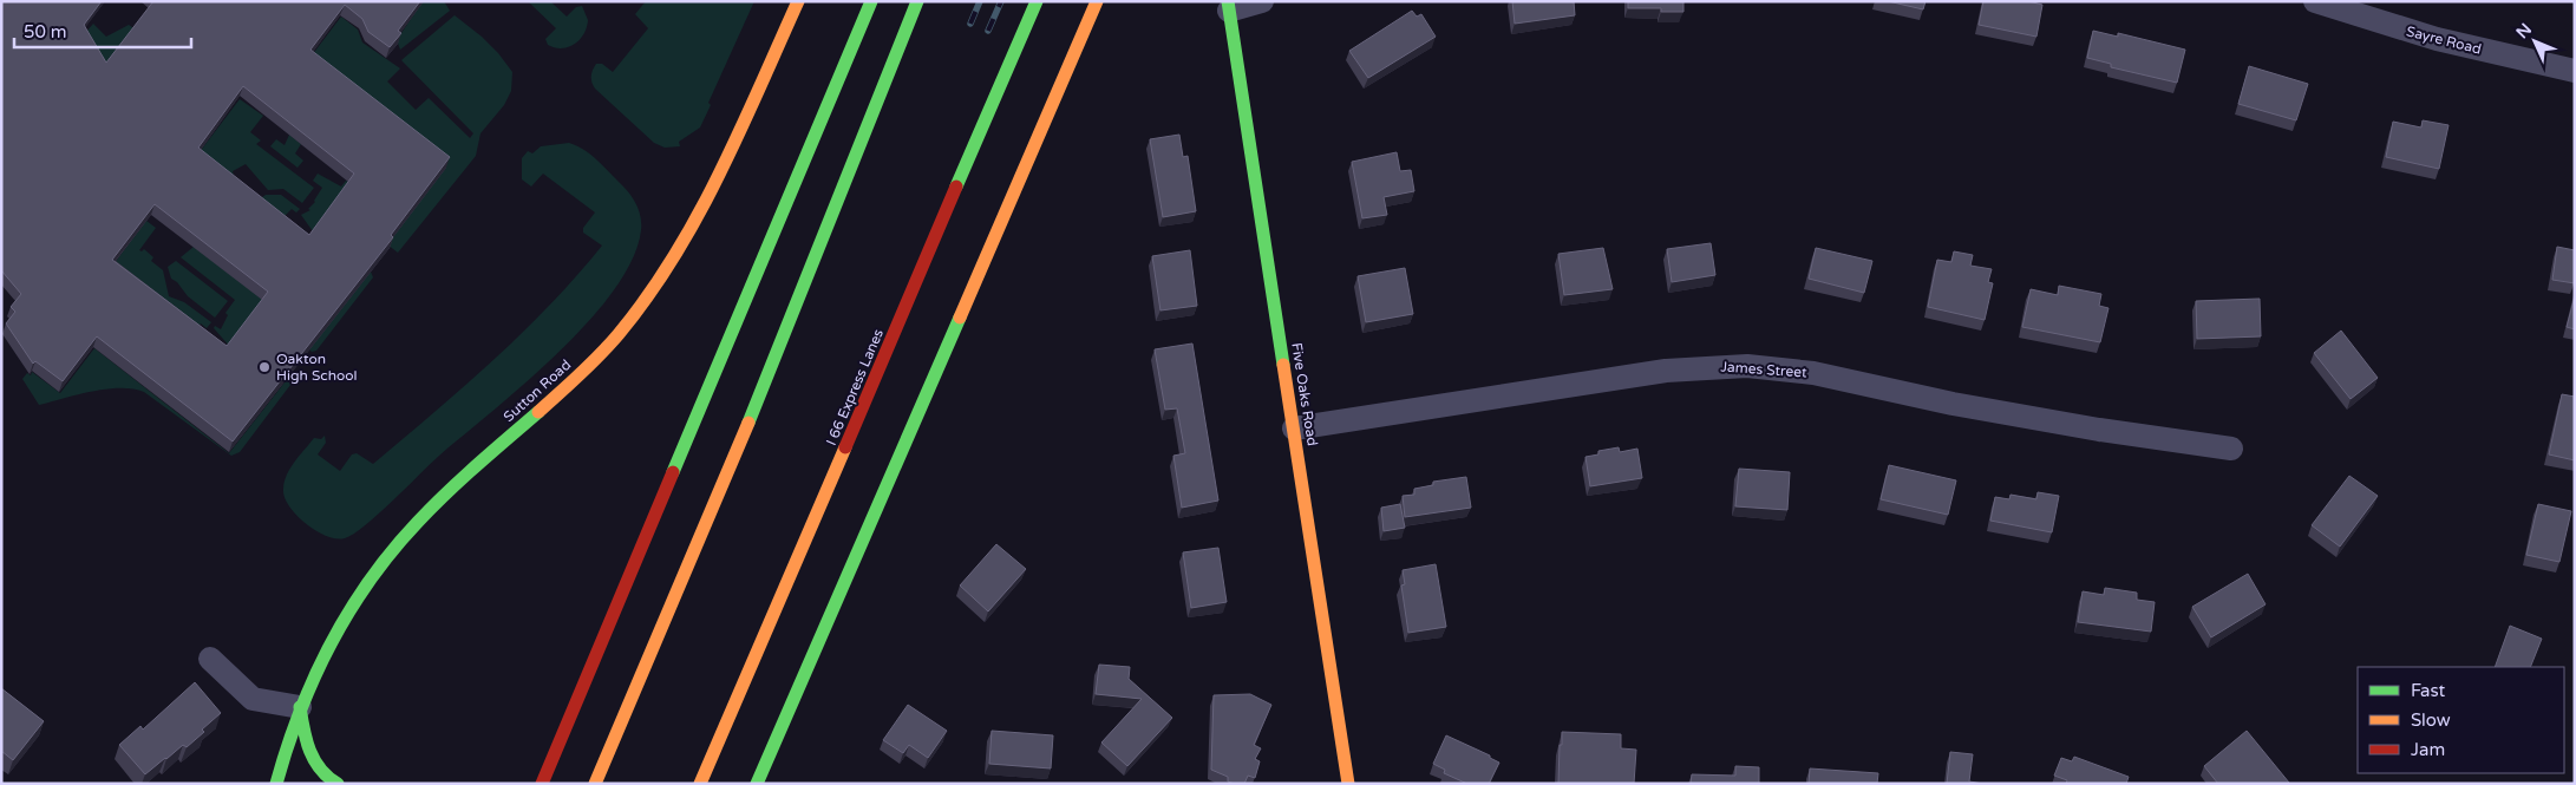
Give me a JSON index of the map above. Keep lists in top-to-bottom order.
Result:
{
  "streets": {
    "main road": ["I 66 Express Lanes", "Sutton Road", "Five Oaks Road"],
    "street": ["Sayre Road", "James Street"]
  },
  "crossings": [
    ["James Street", "Five Oaks Road"]
  ],
  "places": ["Oakton High School"],
  "legend": ["Fast", "Slow", "Jam"],
  "scale_bar": "50 m",
  "north": "top left"
}
